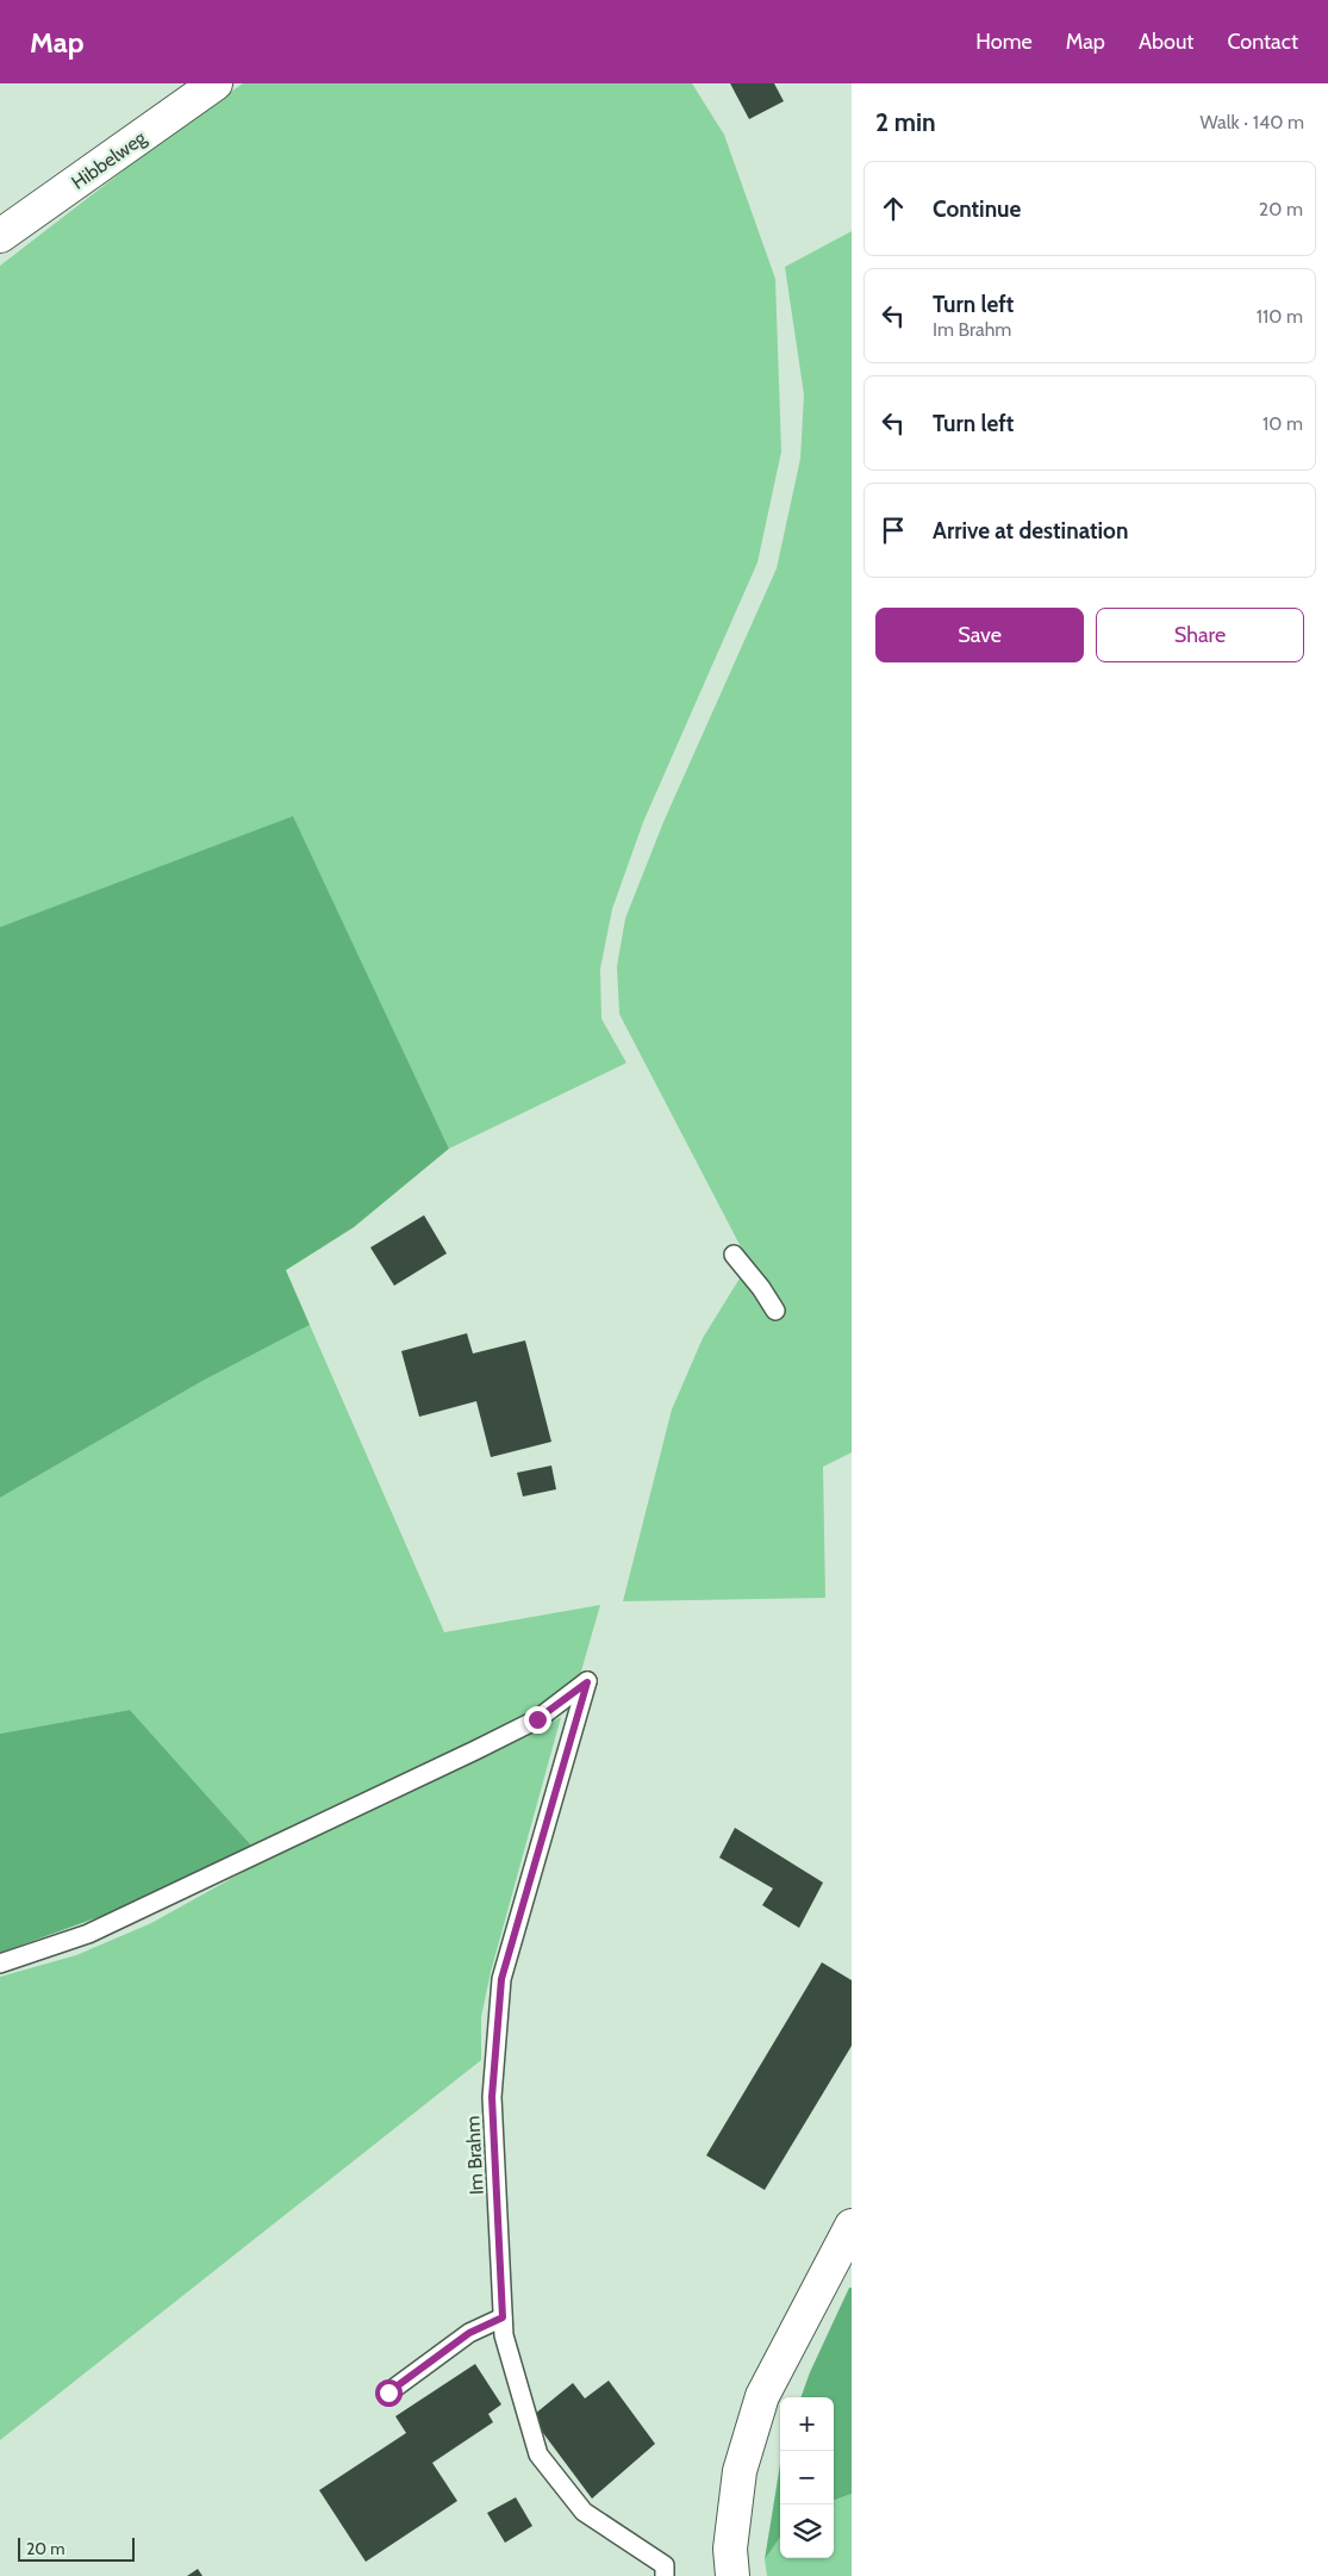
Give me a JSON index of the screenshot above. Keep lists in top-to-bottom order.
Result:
{
  "streets": {
    "main road": ["Hibbelweg"],
    "lane": ["Im Brahm"]
  },
  "scale_bar": "20 m",
  "page": {
    "header": "Map",
    "nav": [
      "Home",
      "Map",
      "About",
      "Contact"
    ],
    "heading": ["2 min", "Walk · 140 m"],
    "list": [
      ["Continue", "20 m"],
      ["Turn left", "Im Brahm", "110 m"],
      ["Turn left", "10 m"],
      "Arrive at destination"
    ],
    "buttons": ["Save", "Share"],
    "map_buttons": ["+", "−"],
    "scale": "20 m"
  }
}
